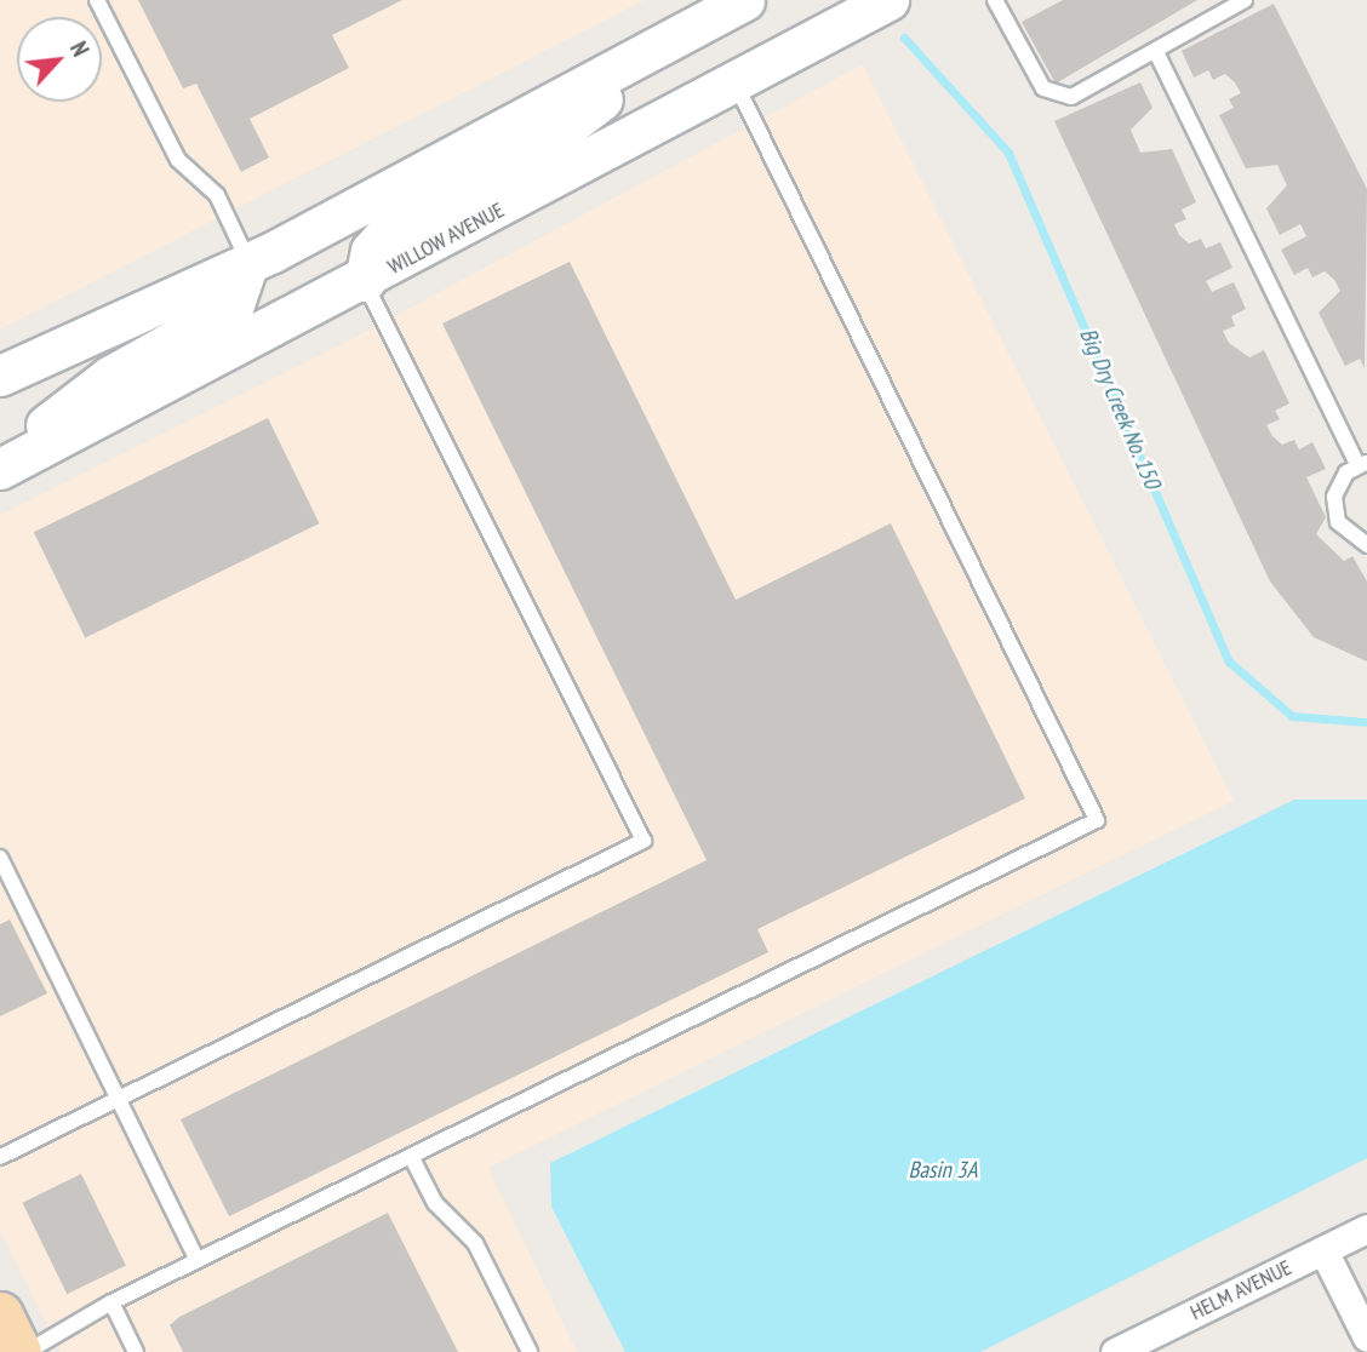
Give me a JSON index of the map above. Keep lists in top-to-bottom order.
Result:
{
  "streets": {
    "main road": ["WILLOW AVENUE"],
    "street": ["HELM AVENUE"]
  },
  "water": ["Big Dry Creek No. 150", "Basin 3A"],
  "north": "top right"
}
